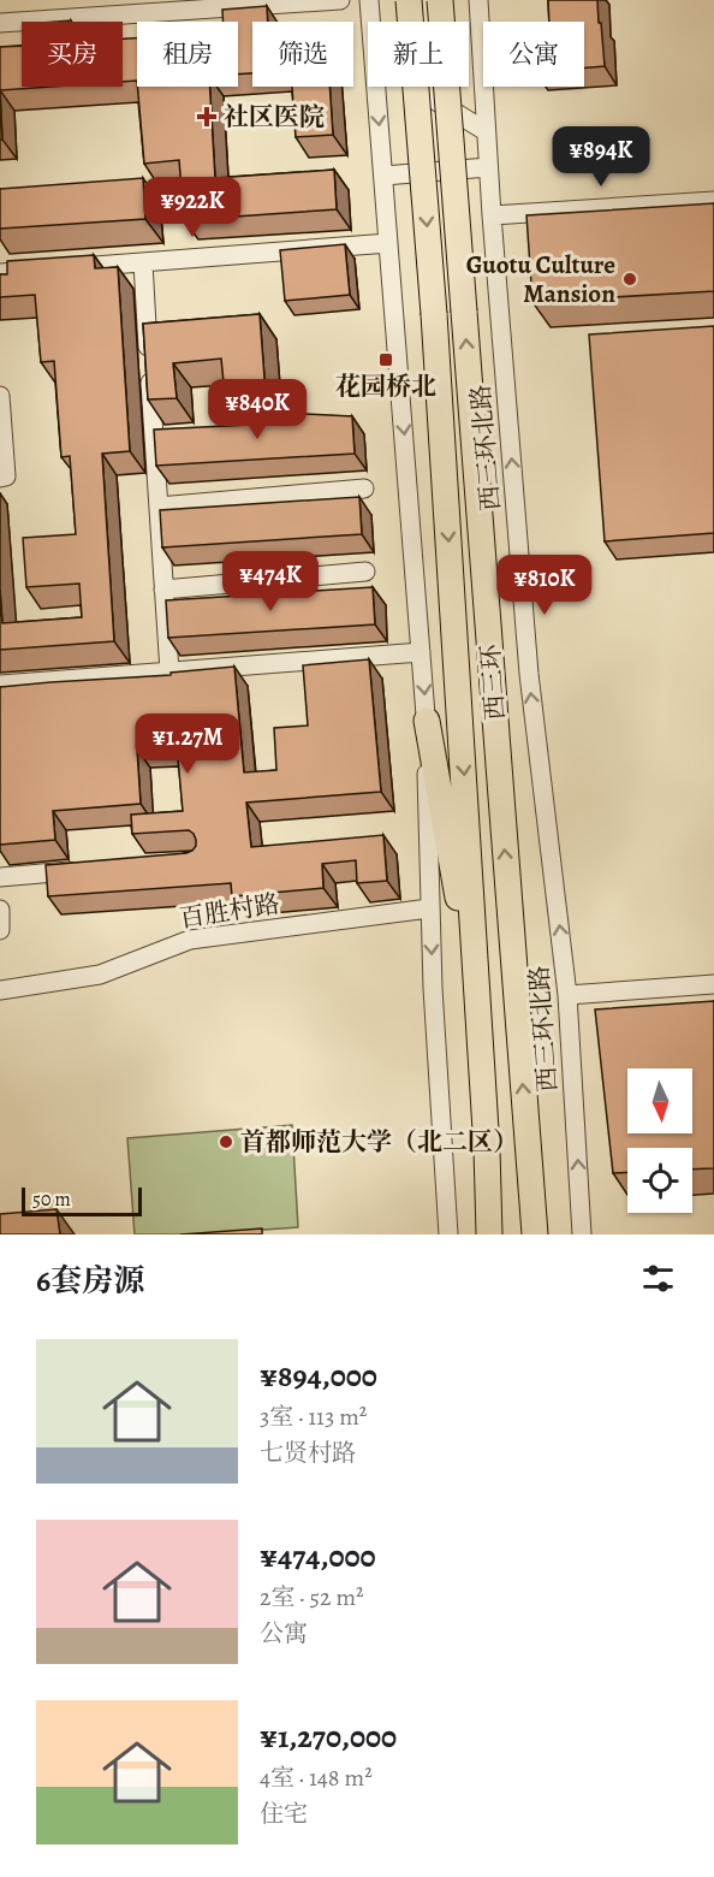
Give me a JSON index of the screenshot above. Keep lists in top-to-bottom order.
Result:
{
  "streets": {
    "highway": ["西三环"],
    "street": ["西三环北路", "百胜村路"]
  },
  "places": {
    "health": ["社区医院"],
    "other": ["Guotu Culture Mansion", "首都师范大学（北二区）"],
    "transit": ["花园桥北"]
  },
  "scale_bar": "50 m",
  "north": "bottom",
  "page": {
    "chip": [
      "买房",
      "租房",
      "筛选",
      "新上",
      "公寓"
    ],
    "price": [
      "¥894K",
      "¥922K",
      "¥840K",
      "¥474K",
      "¥810K",
      "¥1.27M"
    ],
    "scale": "50 m",
    "heading": "6套房源",
    "list": [
      {
        "name": "¥894,000",
        "note": "3室 · 113 m² · 七贤村路"
      },
      {
        "name": "¥474,000",
        "note": "2室 · 52 m² · 公寓"
      },
      {
        "name": "¥1,270,000",
        "note": "4室 · 148 m² · 住宅"
      }
    ]
  }
}
